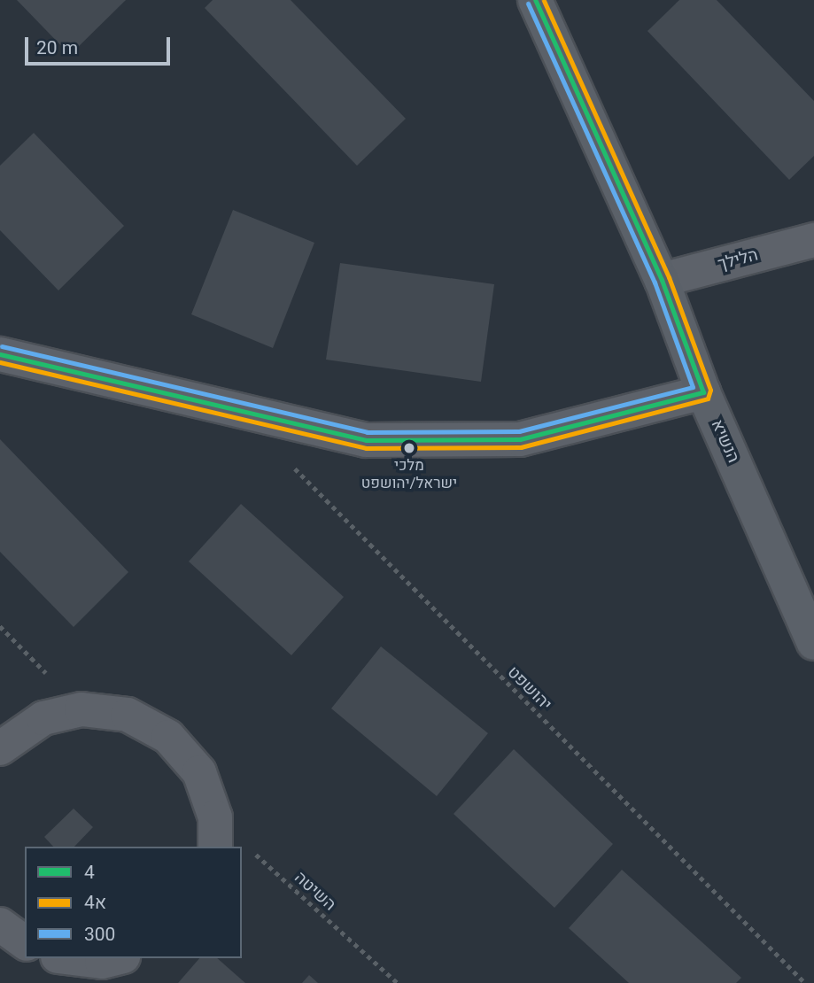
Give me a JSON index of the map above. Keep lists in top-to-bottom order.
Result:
{
  "streets": {
    "street": ["הלילך", "הנשיא"],
    "path": ["יהושפט", "השיטה"]
  },
  "crossings": [
    ["הלילך", "הנשיא"]
  ],
  "places": ["מלכי ישראל/יהושפט"],
  "lines": ["transit line 4", "transit line 4א", "transit line 300"],
  "legend": ["4", "4א", "300"],
  "scale_bar": "20 m"
}
